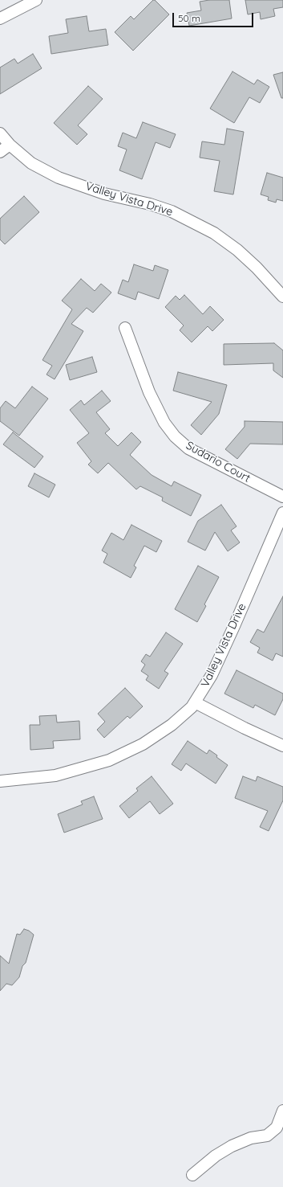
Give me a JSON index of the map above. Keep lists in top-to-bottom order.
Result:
{
  "streets": {
    "street": ["Valley Vista Drive", "Sudario Court"]
  },
  "scale_bar": "50 m"
}
